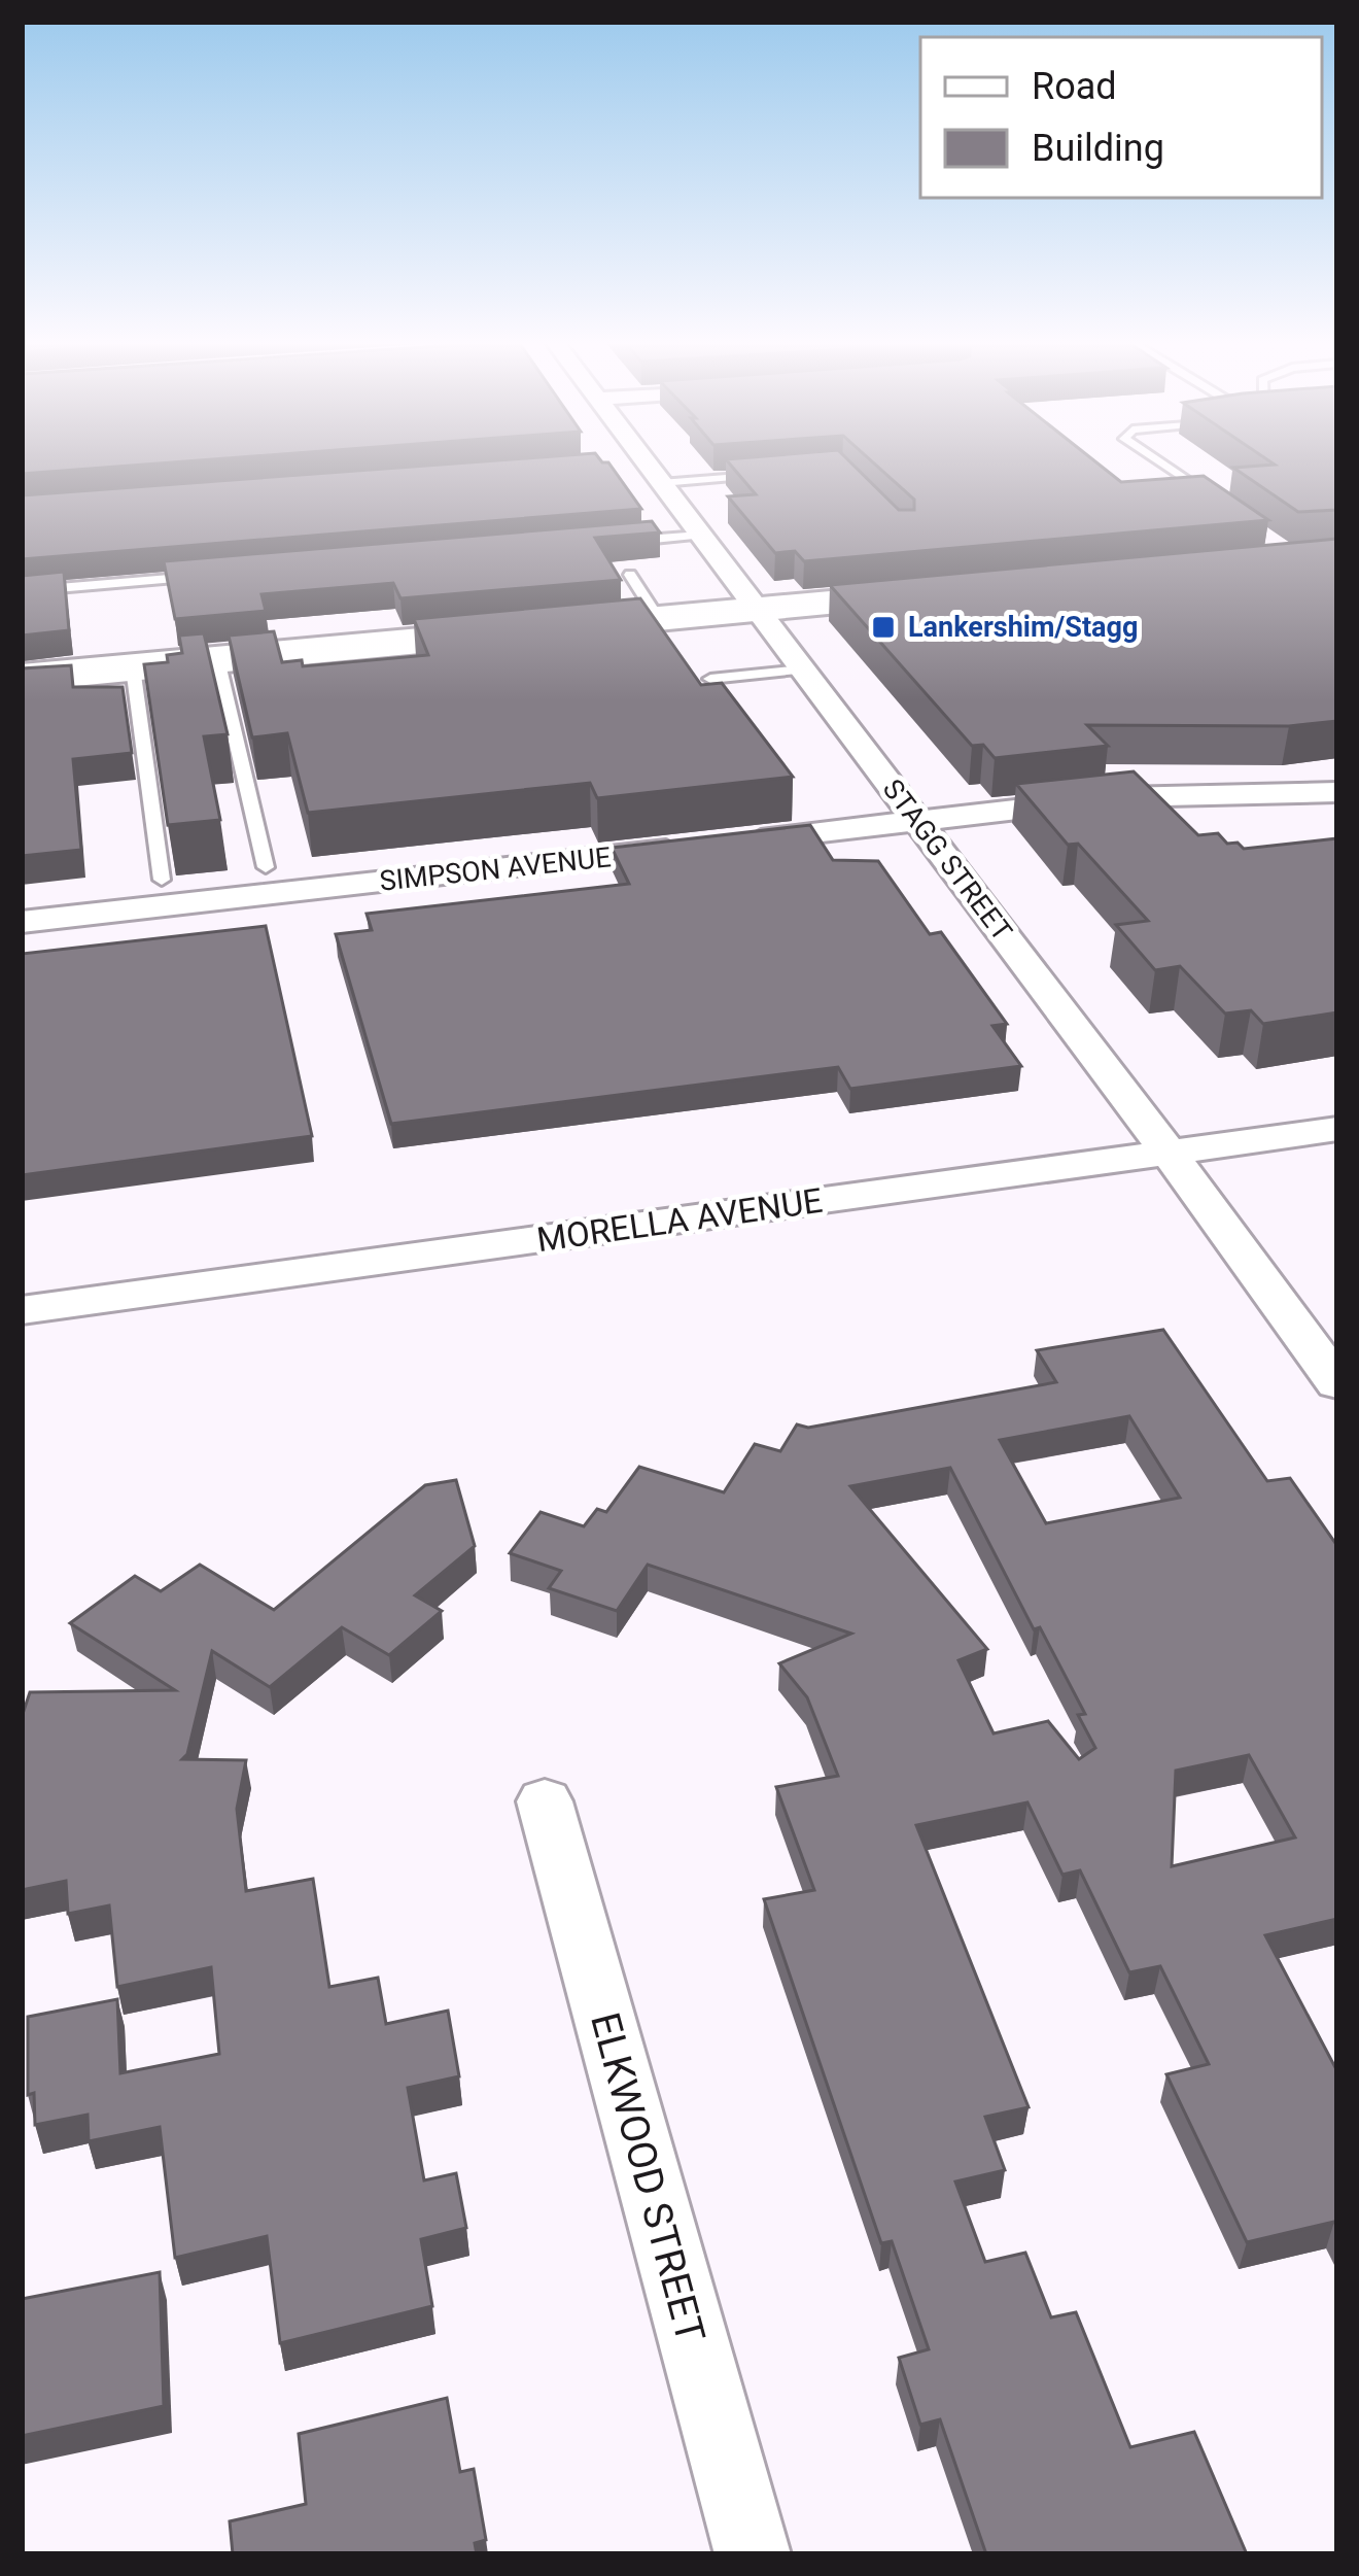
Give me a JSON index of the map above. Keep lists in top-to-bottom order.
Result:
{
  "streets": {
    "street": [
      "STAGG STREET",
      "SIMPSON AVENUE",
      "MORELLA AVENUE",
      "ELKWOOD STREET"
    ]
  },
  "crossings": [
    ["STAGG STREET", "SIMPSON AVENUE"],
    ["STAGG STREET", "MORELLA AVENUE"]
  ],
  "places": {
    "transit": ["Lankershim/Stagg"]
  },
  "legend": ["Road", "Building"]
}
